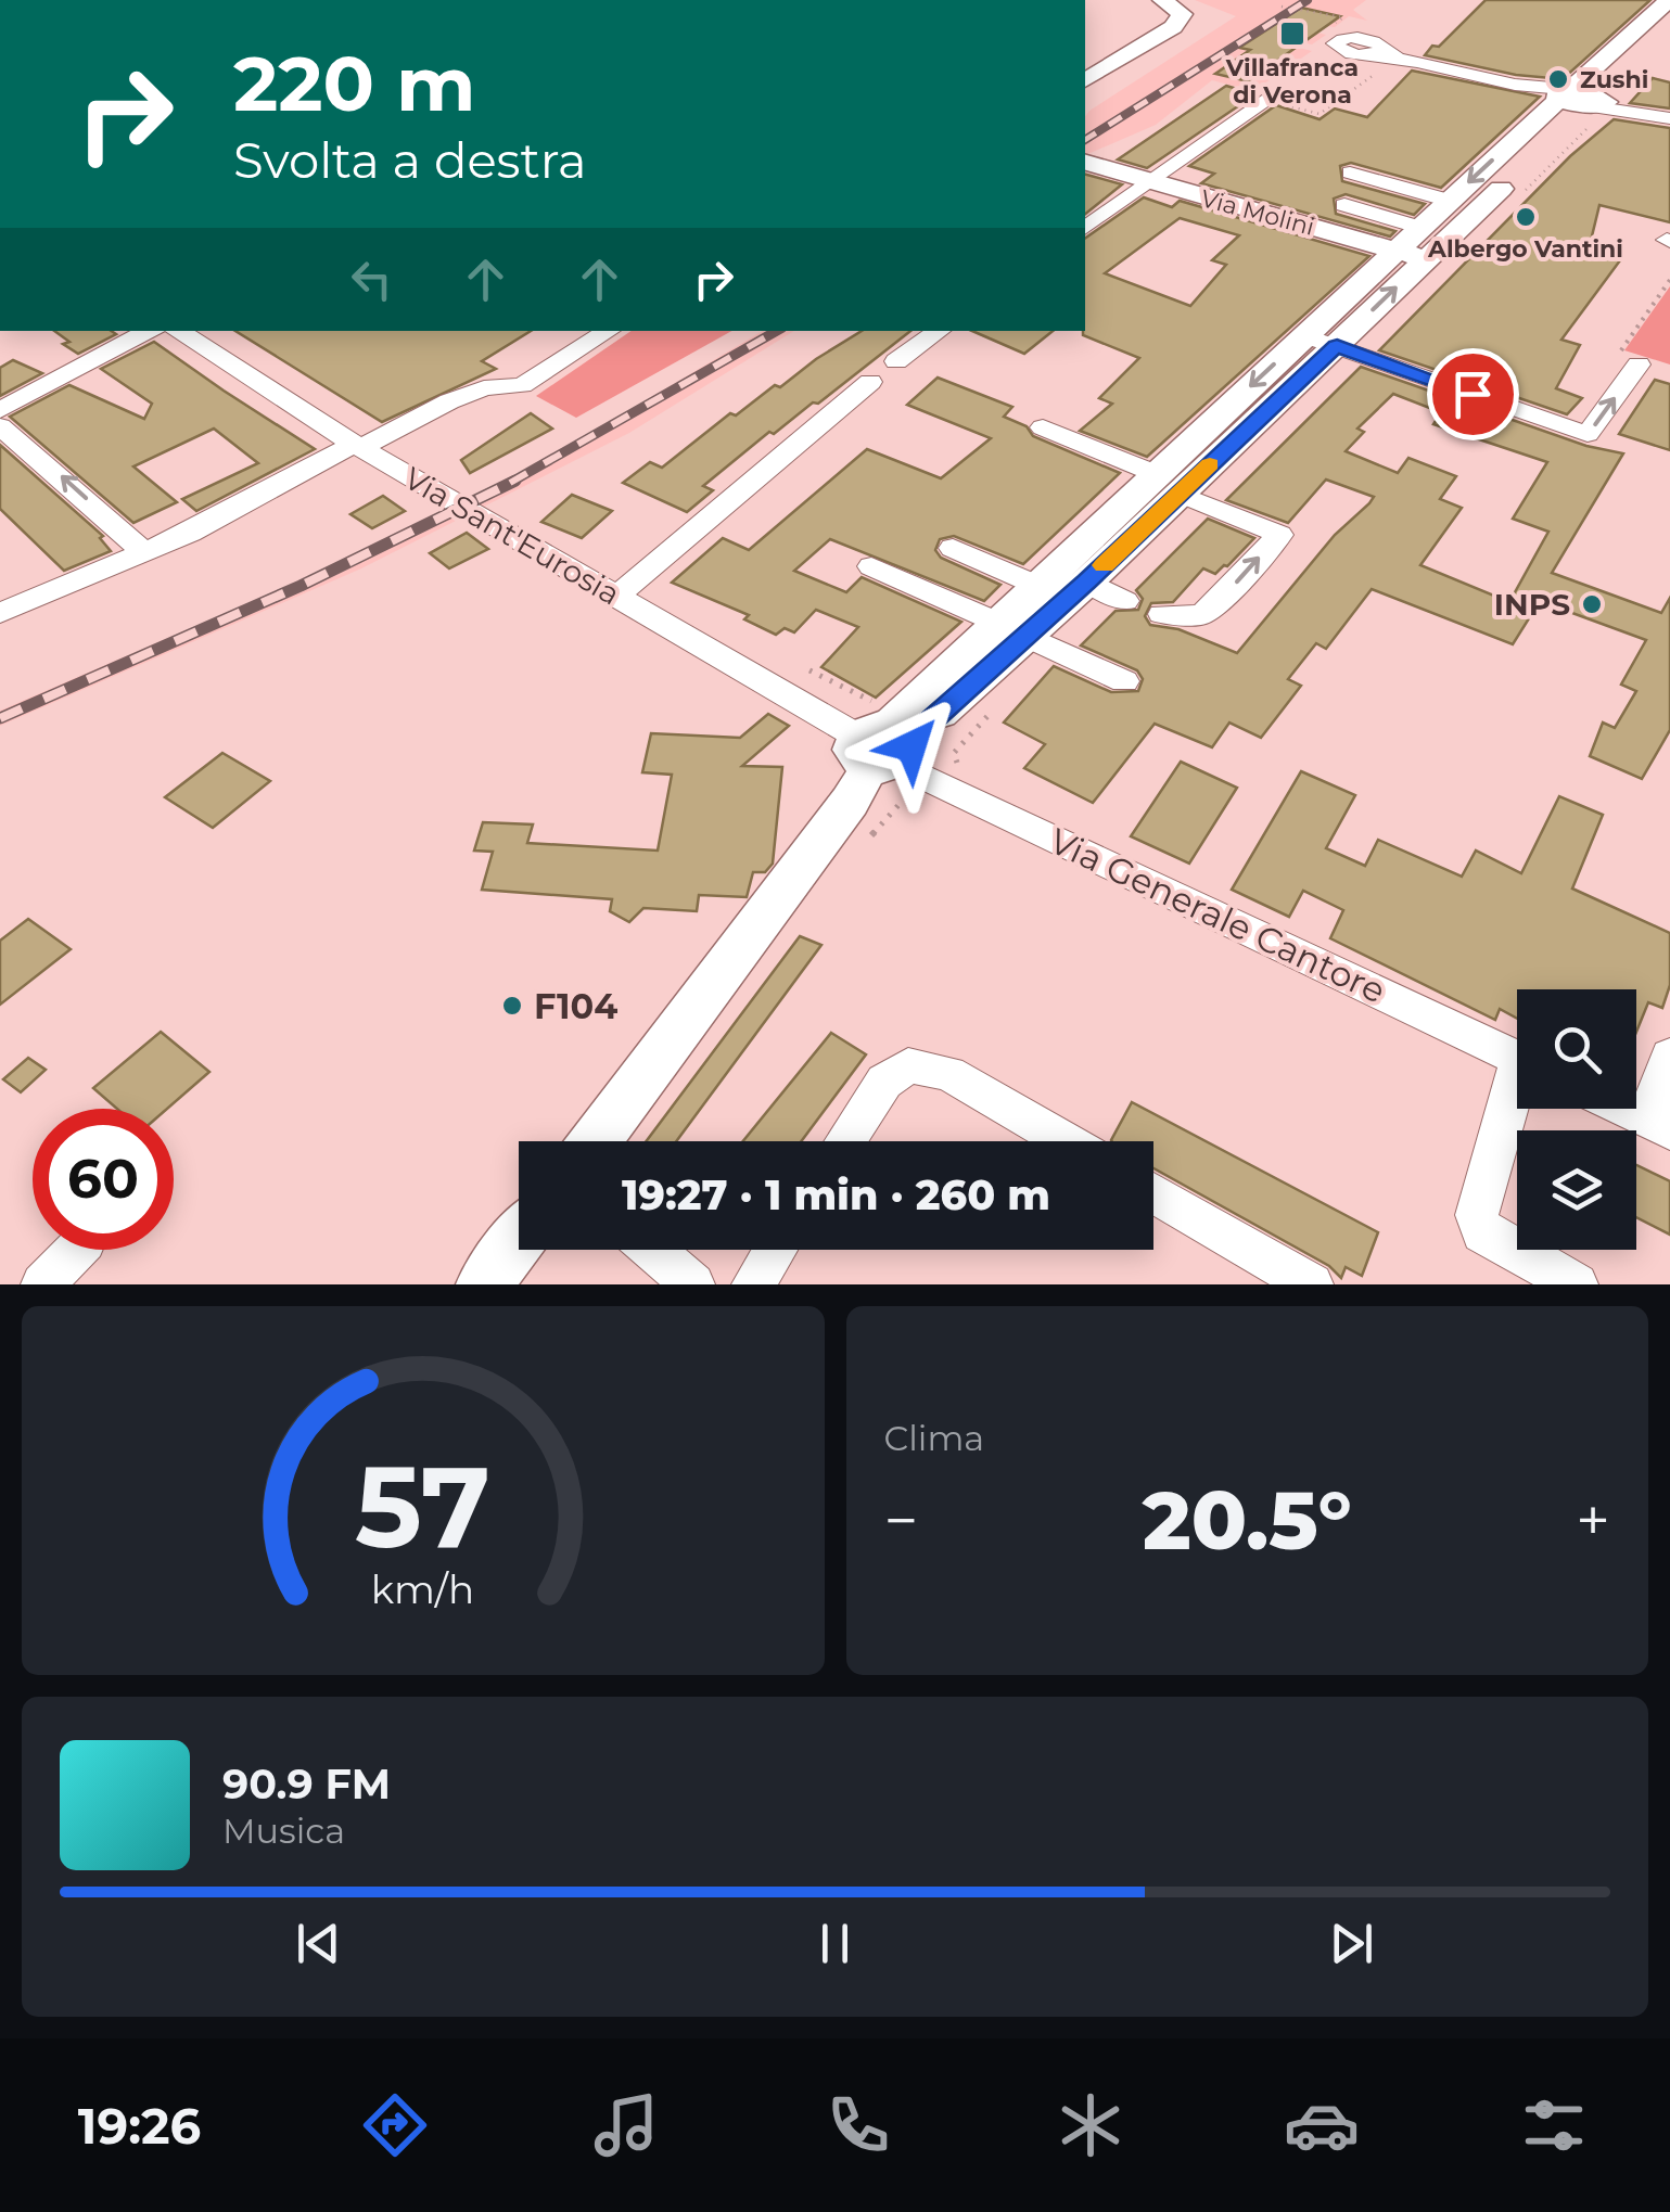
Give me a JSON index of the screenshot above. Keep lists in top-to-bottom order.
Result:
{
  "streets": {
    "main road": ["Via Molini"],
    "street": ["Via Sant'Eurosia", "Via Generale Cantore"]
  },
  "crossings": [
    ["Via Sant'Eurosia", "Via Generale Cantore"]
  ],
  "places": {
    "transit": ["Villafranca di Verona"],
    "other": [
      "Zushi",
      "Albergo Vantini",
      "INPS",
      "F104"
    ]
  },
  "page": {
    "turn": ["220 m", "Svolta a destra"],
    "limit": "60",
    "trip": "19:27 · 1 min · 260 m",
    "tile": "Clima",
    "heat": ["−", "20.5°", "+"],
    "song": ["90.9 FM", "Musica"],
    "tabs": "19:26",
    "gauge": ["57", "km/h"]
  }
}
